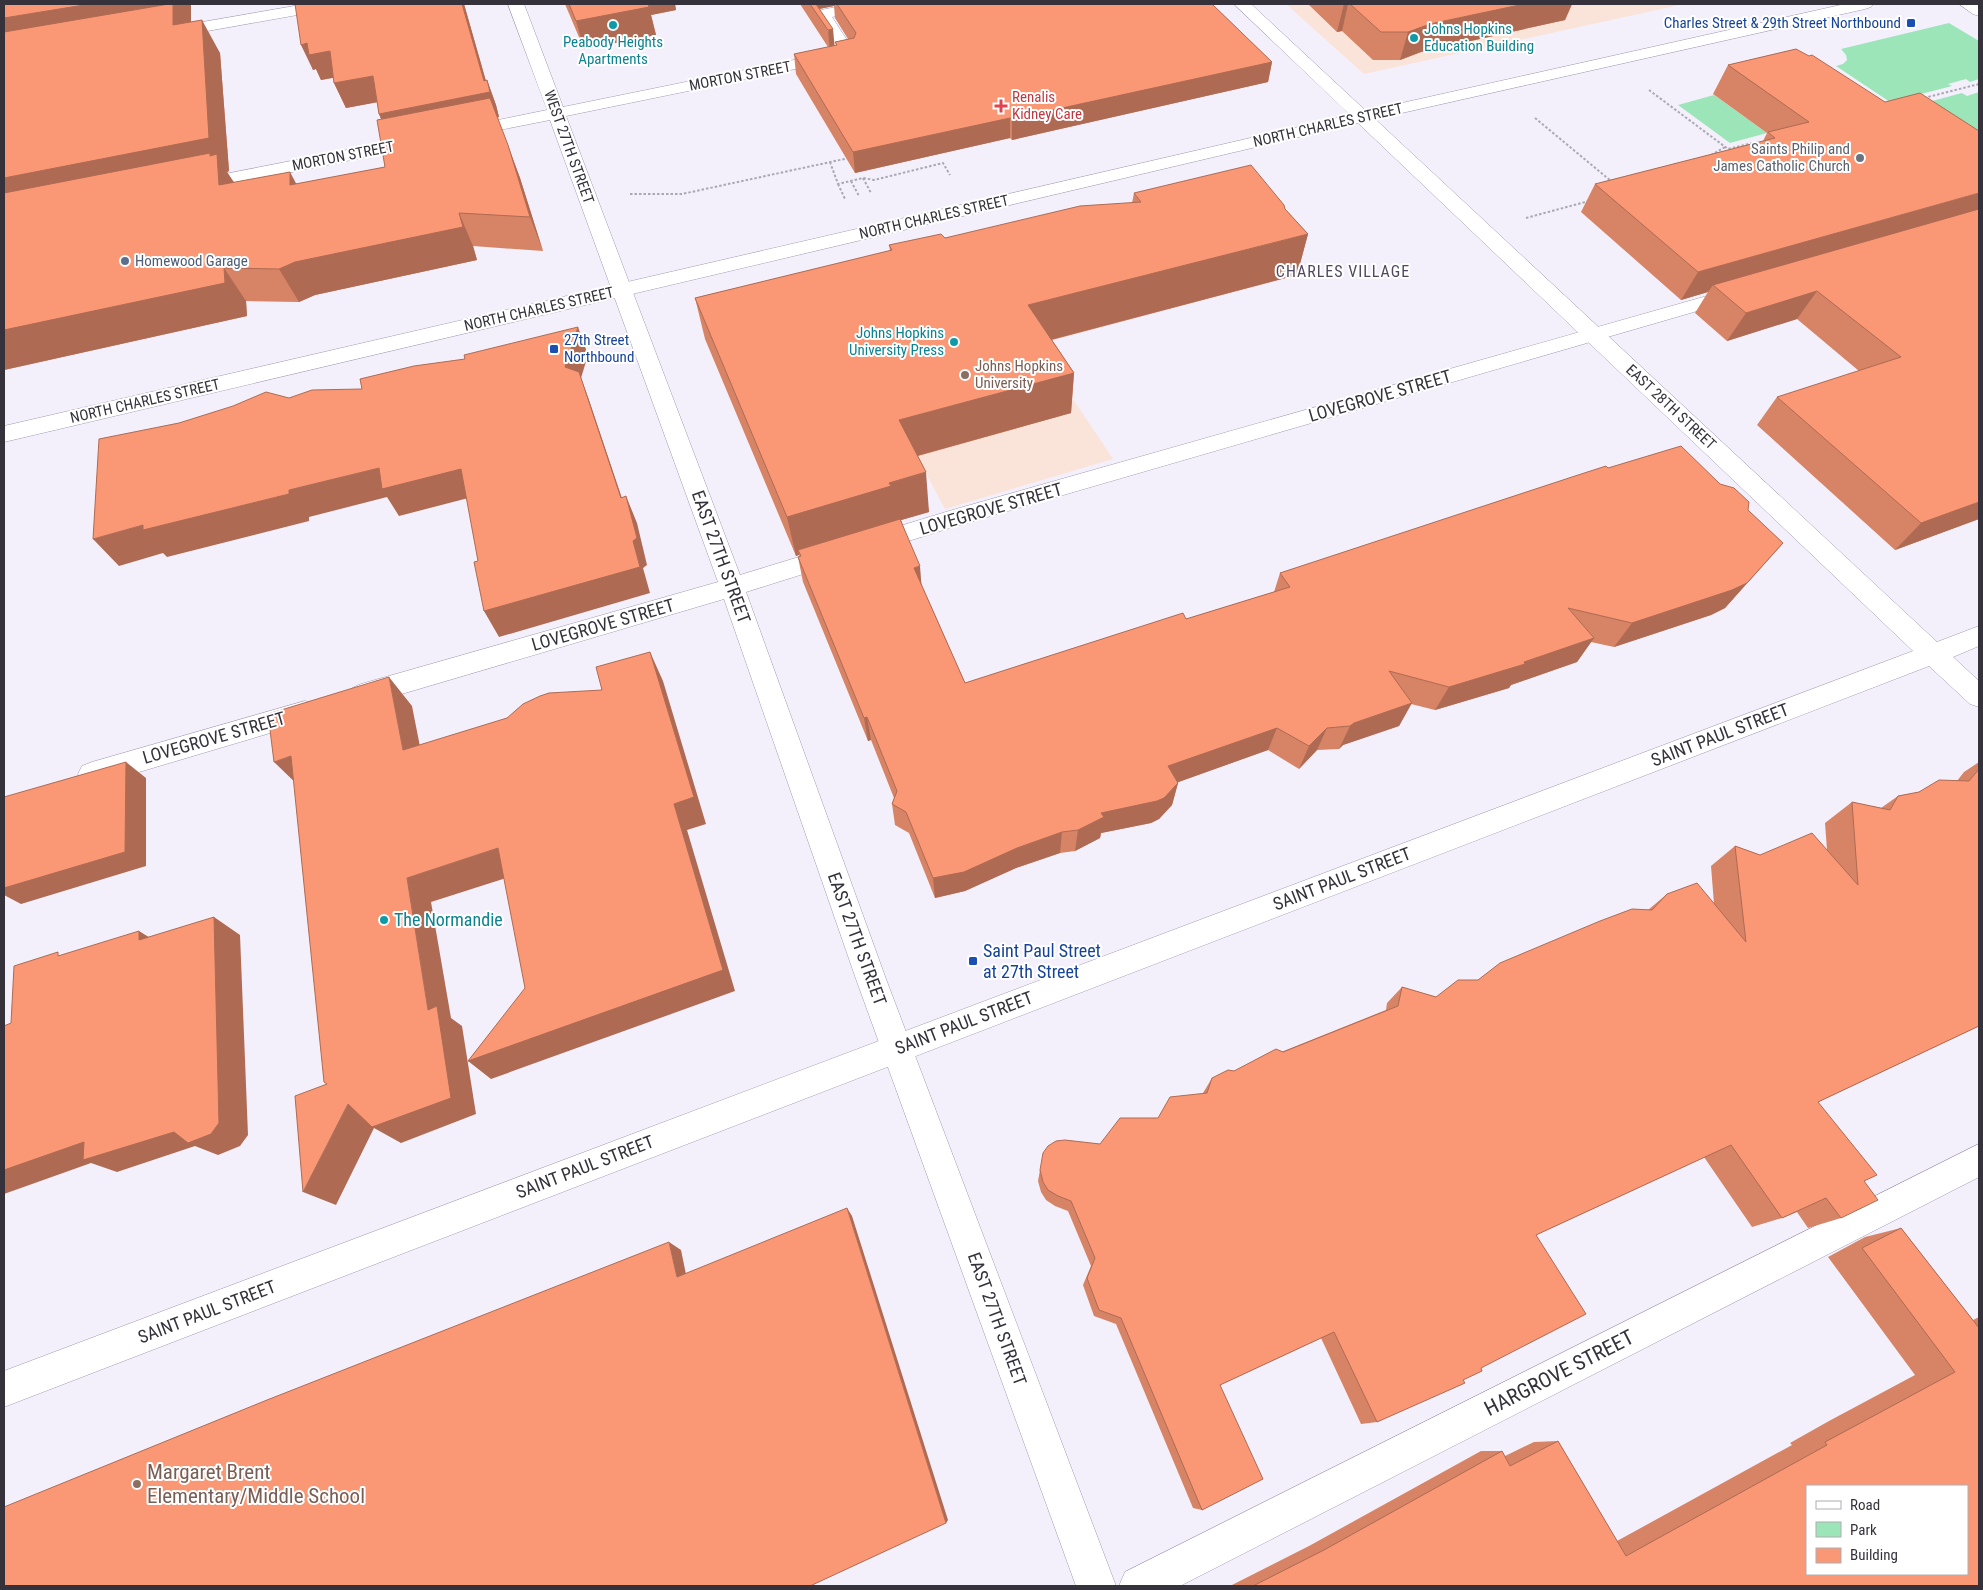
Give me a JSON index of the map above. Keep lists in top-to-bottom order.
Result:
{
  "streets": {
    "main road": [
      "MORTON STREET",
      "NORTH CHARLES STREET",
      "WEST 27TH STREET",
      "LOVEGROVE STREET",
      "EAST 28TH STREET",
      "EAST 27TH STREET",
      "SAINT PAUL STREET",
      "HARGROVE STREET"
    ]
  },
  "crossings": [
    ["MORTON STREET", "WEST 27TH STREET"],
    ["NORTH CHARLES STREET", "WEST 27TH STREET"],
    ["NORTH CHARLES STREET", "EAST 28TH STREET"],
    ["NORTH CHARLES STREET", "EAST 27TH STREET"],
    ["WEST 27TH STREET", "EAST 27TH STREET"],
    ["LOVEGROVE STREET", "EAST 28TH STREET"],
    ["LOVEGROVE STREET", "EAST 27TH STREET"],
    ["EAST 28TH STREET", "SAINT PAUL STREET"],
    ["EAST 27TH STREET", "SAINT PAUL STREET"]
  ],
  "districts": ["CHARLES VILLAGE"],
  "places": {
    "transit": ["Charles Street & 29th Street Northbound", "27th Street Northbound", "Saint Paul Street at 27th Street"],
    "other": [
      "Peabody Heights Apartments",
      "Johns Hopkins Education Building",
      "Saints Philip and James Catholic Church",
      "Homewood Garage",
      "Johns Hopkins University Press",
      "Johns Hopkins University",
      "The Normandie",
      "Margaret Brent Elementary/Middle School"
    ],
    "health": ["Renalis Kidney Care"]
  },
  "legend": ["Road", "Park", "Building"]
}
